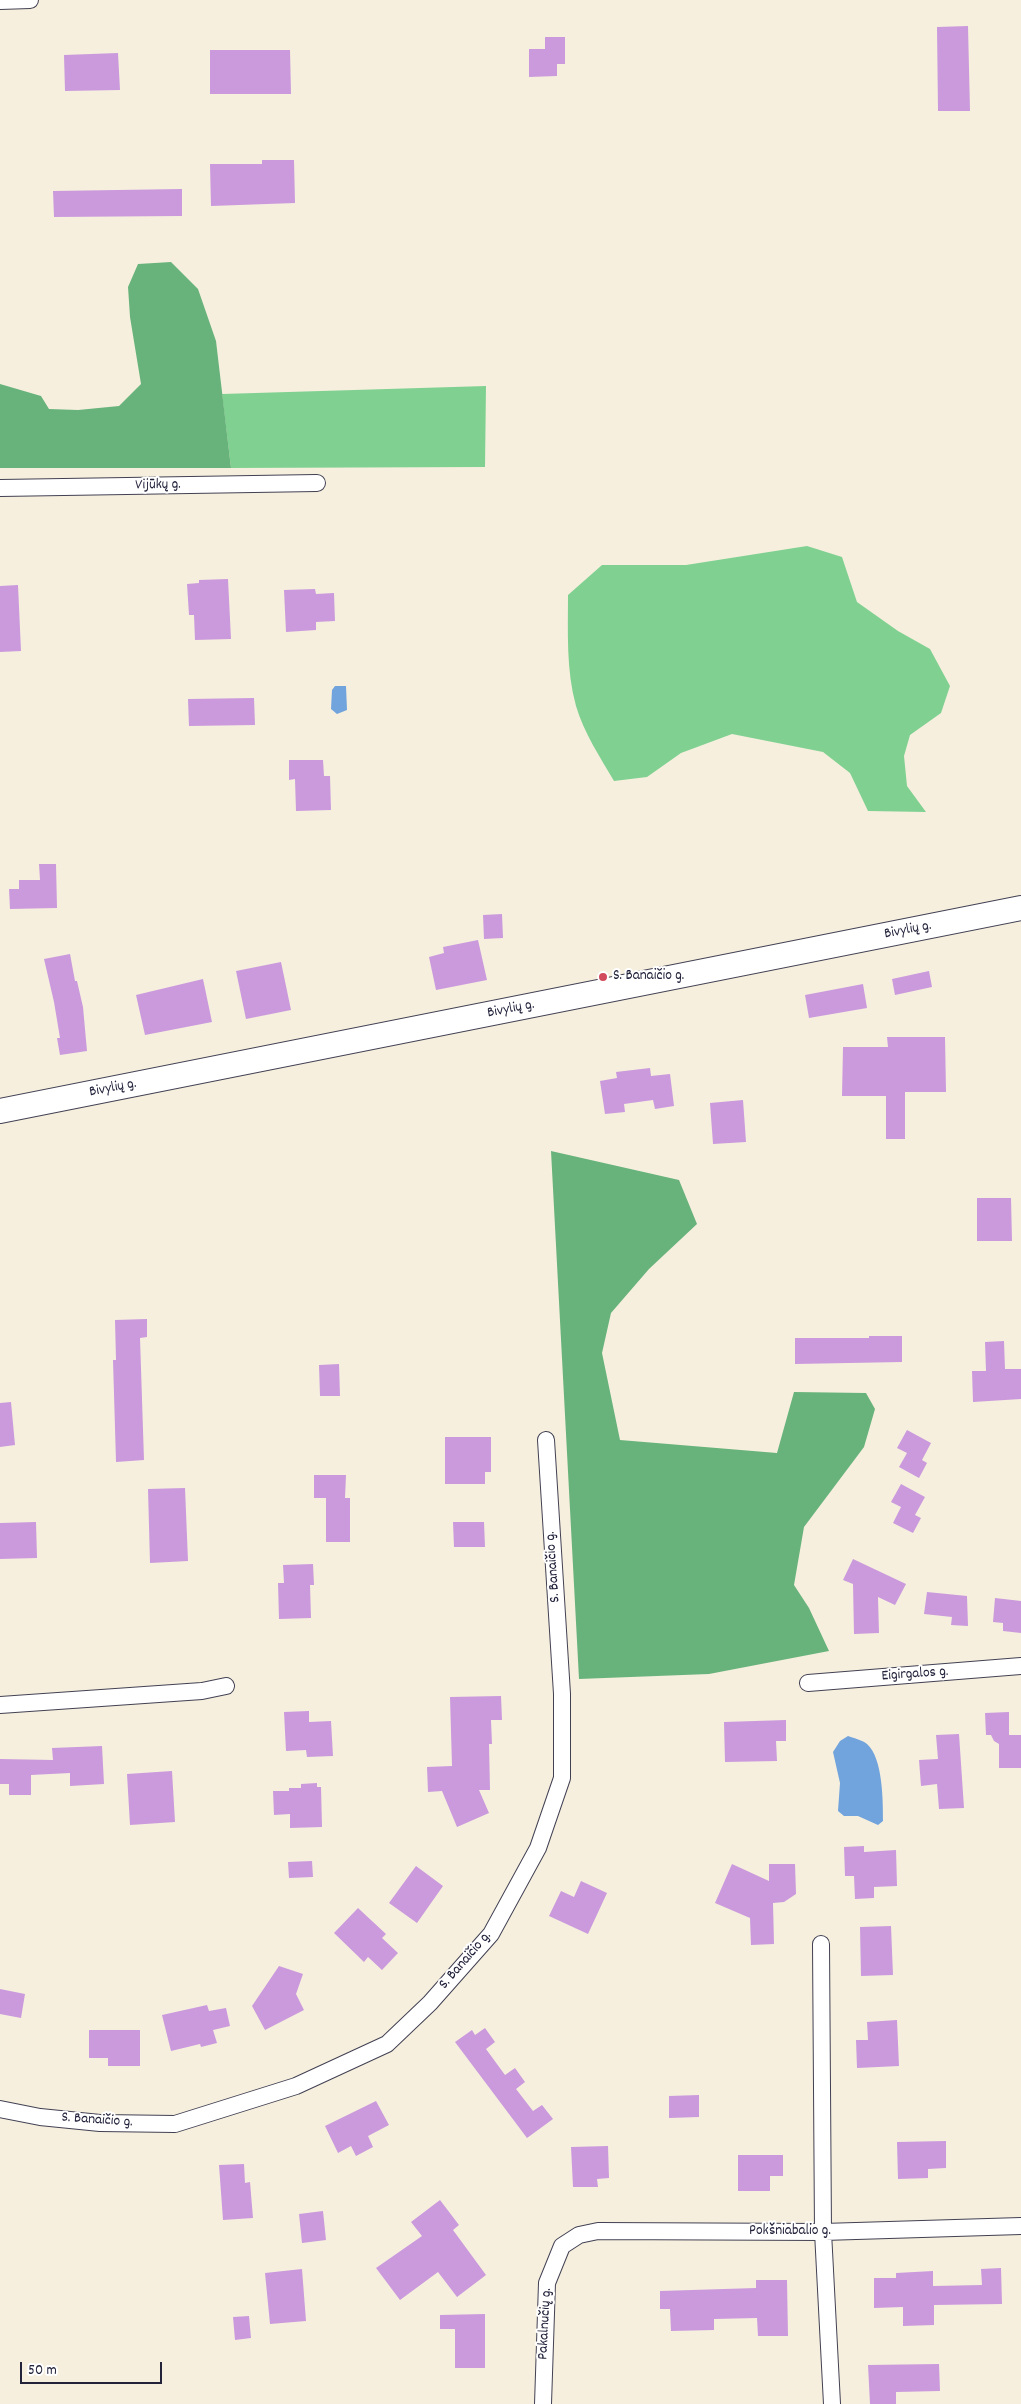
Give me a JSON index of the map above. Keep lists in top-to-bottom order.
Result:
{
  "streets": {
    "street": [
      "Vijūkų g.",
      "Bivylių g.",
      "S. Banaičio g.",
      "Eigirgalos g.",
      "Pokšniabalio g.",
      "Pakalnučių g."
    ]
  },
  "crossings": [
    ["Pokšniabalio g.", "Pakalnučių g."]
  ],
  "places": ["S. Banaičio g."],
  "scale_bar": "50 m"
}
